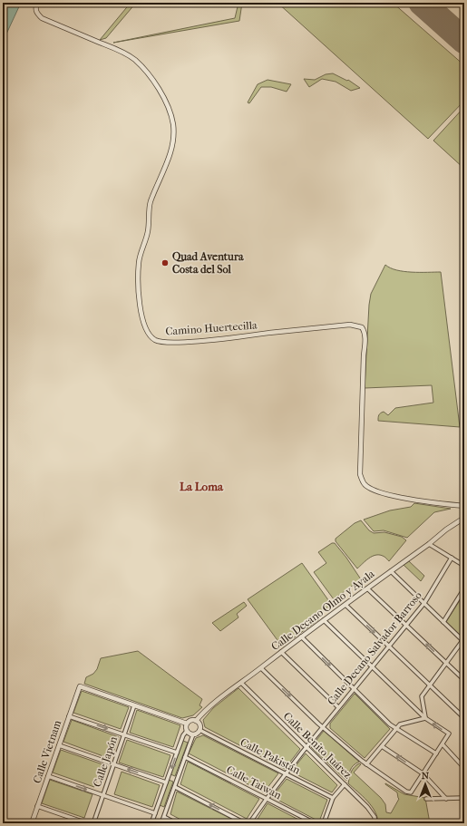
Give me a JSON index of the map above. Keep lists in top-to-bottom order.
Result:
{
  "streets": {
    "street": [
      "Camino Huertecilla",
      "Calle Decano Olmo y Ayala",
      "Calle Decano Salvador Barroso",
      "Calle Benito Juárez",
      "Calle Vietnam",
      "Calle Pakistán",
      "Calle Japón",
      "Calle Taiwan"
    ]
  },
  "crossings": [
    ["Calle Decano Olmo y Ayala", "Calle Benito Juárez"],
    ["Calle Decano Olmo y Ayala", "Calle Pakistán"],
    ["Calle Decano Salvador Barroso", "Calle Benito Juárez"],
    ["Calle Decano Salvador Barroso", "Calle Pakistán"],
    ["Calle Decano Salvador Barroso", "Calle Taiwan"],
    ["Calle Vietnam", "Calle Japón"]
  ],
  "districts": ["La Loma"],
  "places": ["Quad Aventura Costa del Sol"],
  "north": "top"
}
